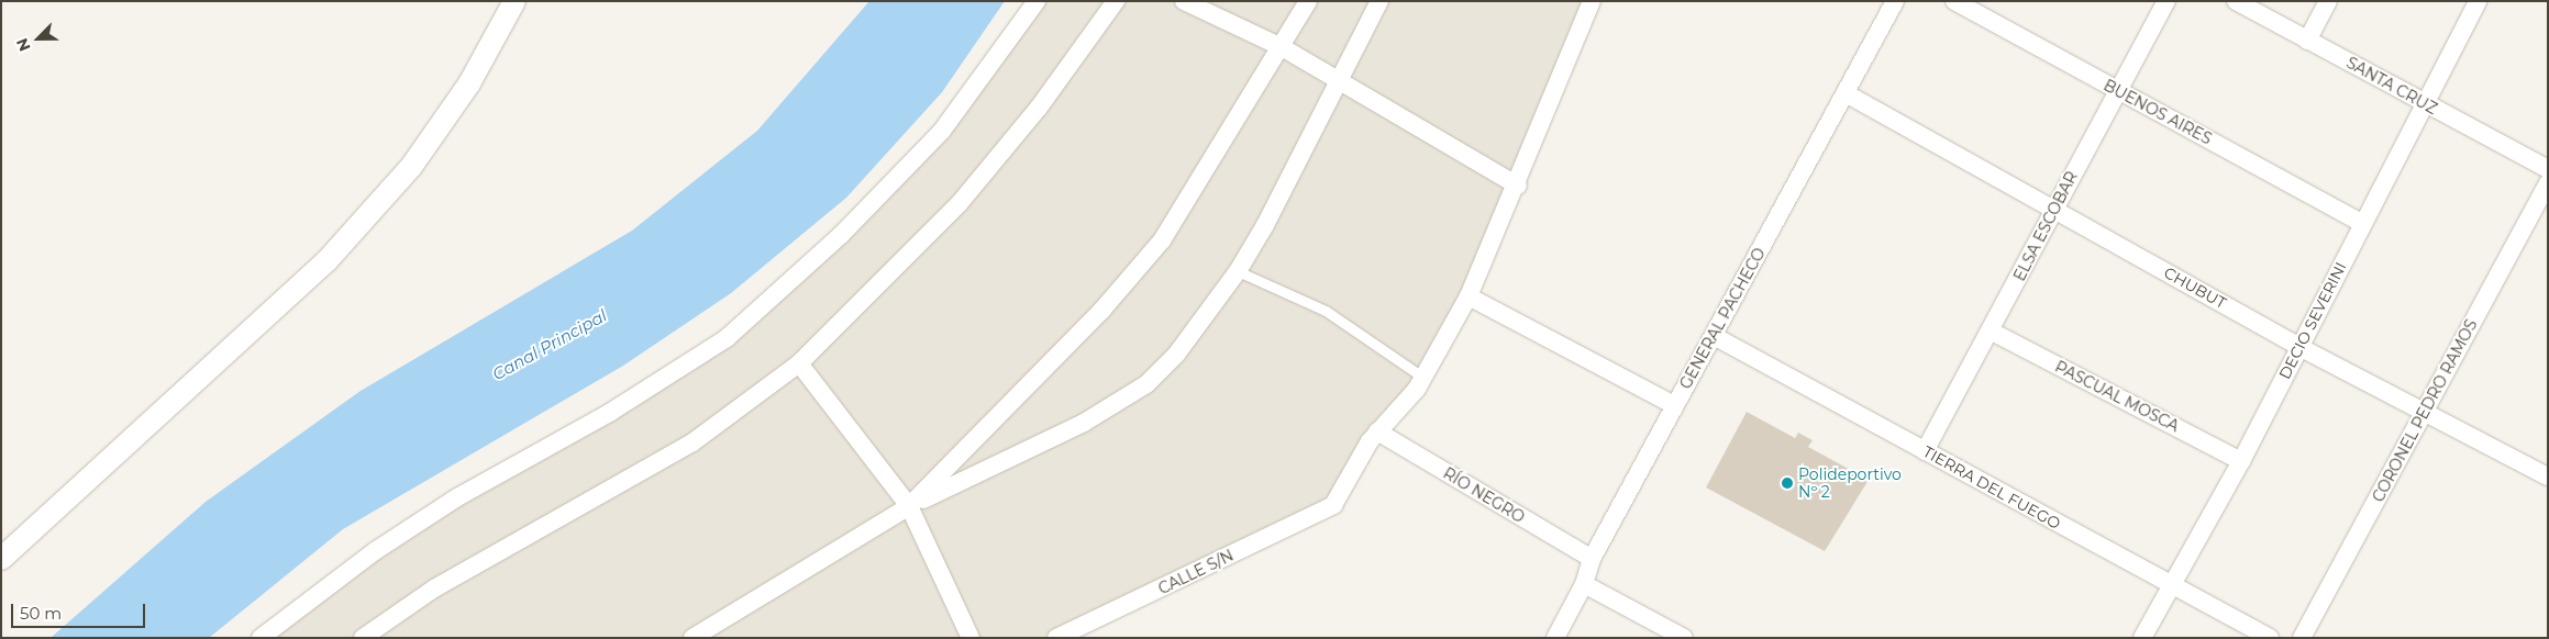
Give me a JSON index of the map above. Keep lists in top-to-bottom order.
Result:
{
  "streets": {
    "street": [
      "SANTA CRUZ",
      "BUENOS AIRES",
      "ELSA ESCOBAR",
      "CHUBUT",
      "GENERAL PACHECO",
      "DECIO SEVERINI",
      "PASCUAL MOSCA",
      "CORONEL PEDRO RAMOS",
      "TIERRA DEL FUEGO",
      "RÍO NEGRO",
      "CALLE S/N"
    ]
  },
  "crossings": [
    ["SANTA CRUZ", "DECIO SEVERINI"],
    ["BUENOS AIRES", "ELSA ESCOBAR"],
    ["BUENOS AIRES", "DECIO SEVERINI"],
    ["ELSA ESCOBAR", "CHUBUT"],
    ["ELSA ESCOBAR", "PASCUAL MOSCA"],
    ["ELSA ESCOBAR", "TIERRA DEL FUEGO"],
    ["CHUBUT", "GENERAL PACHECO"],
    ["CHUBUT", "DECIO SEVERINI"],
    ["CHUBUT", "CORONEL PEDRO RAMOS"],
    ["GENERAL PACHECO", "TIERRA DEL FUEGO"],
    ["GENERAL PACHECO", "RÍO NEGRO"],
    ["DECIO SEVERINI", "PASCUAL MOSCA"],
    ["DECIO SEVERINI", "TIERRA DEL FUEGO"],
    ["RÍO NEGRO", "CALLE S/N"]
  ],
  "water": ["Canal Principal"],
  "places": ["Polideportivo Nº 2"],
  "scale_bar": "50 m",
  "north": "bottom left"
}
